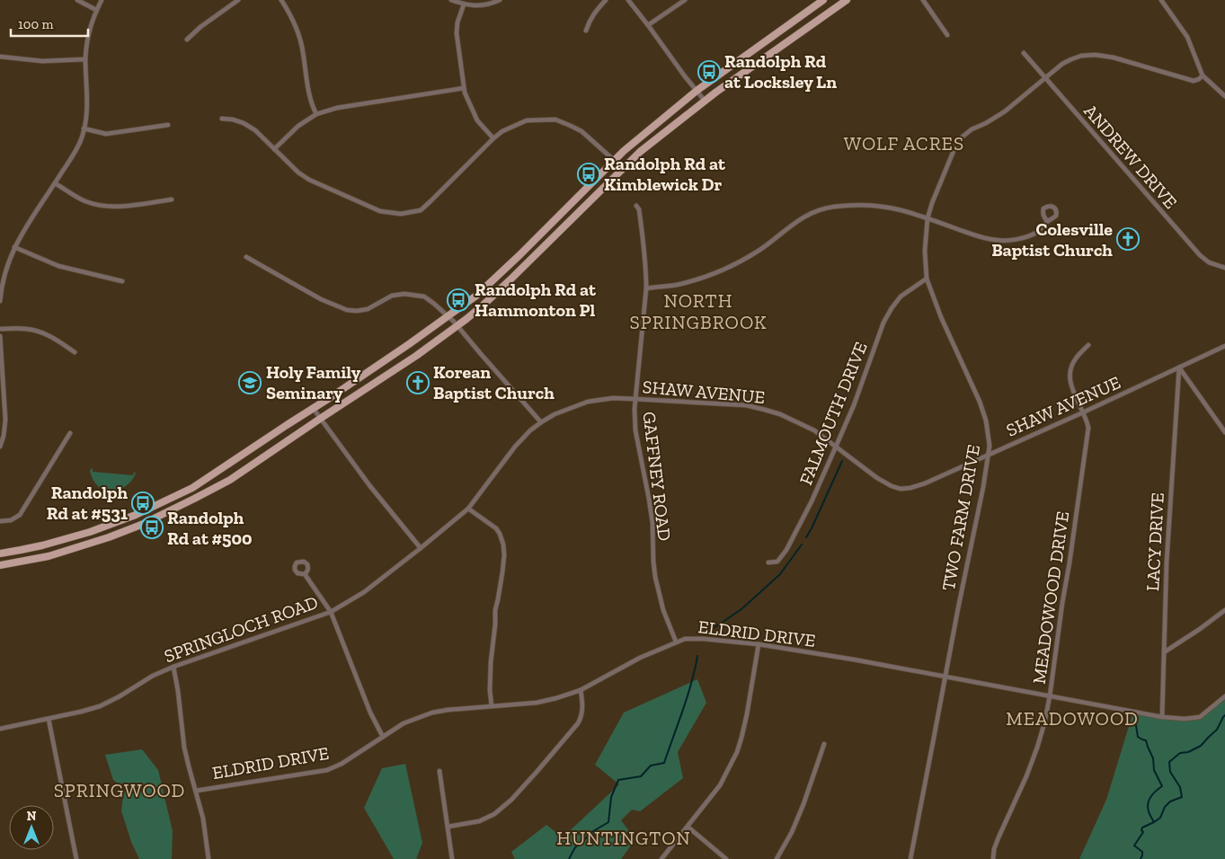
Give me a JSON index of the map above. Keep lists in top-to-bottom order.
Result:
{
  "streets": {
    "street": [
      "ANDREW DRIVE",
      "SHAW AVENUE",
      "FALMOUTH DRIVE",
      "GAFFNEY ROAD",
      "TWO FARM DRIVE",
      "LACY DRIVE",
      "MEADOWOOD DRIVE",
      "SPRINGLOCH ROAD",
      "ELDRID DRIVE"
    ]
  },
  "crossings": [
    ["ANDREW DRIVE", "TWO FARM DRIVE"],
    ["SHAW AVENUE", "FALMOUTH DRIVE"],
    ["SHAW AVENUE", "GAFFNEY ROAD"],
    ["SHAW AVENUE", "TWO FARM DRIVE"],
    ["SHAW AVENUE", "LACY DRIVE"],
    ["SHAW AVENUE", "MEADOWOOD DRIVE"],
    ["SHAW AVENUE", "SPRINGLOCH ROAD"],
    ["FALMOUTH DRIVE", "TWO FARM DRIVE"],
    ["GAFFNEY ROAD", "ELDRID DRIVE"],
    ["TWO FARM DRIVE", "ELDRID DRIVE"],
    ["LACY DRIVE", "ELDRID DRIVE"],
    ["MEADOWOOD DRIVE", "ELDRID DRIVE"]
  ],
  "districts": [
    "WOLF ACRES",
    "NORTH SPRINGBROOK",
    "MEADOWOOD",
    "SPRINGWOOD",
    "HUNTINGTON"
  ],
  "places": {
    "bus stop": [
      "Randolph Rd at Locksley Ln",
      "Randolph Rd at Kimblewick Dr",
      "Randolph Rd at Hammonton Pl",
      "Randolph Rd at #531",
      "Randolph Rd at #500"
    ],
    "church": ["Colesville Baptist Church", "Korean Baptist Church"],
    "school or university": ["Holy Family Seminary"]
  },
  "scale_bar": "100 m",
  "north": "top"
}
